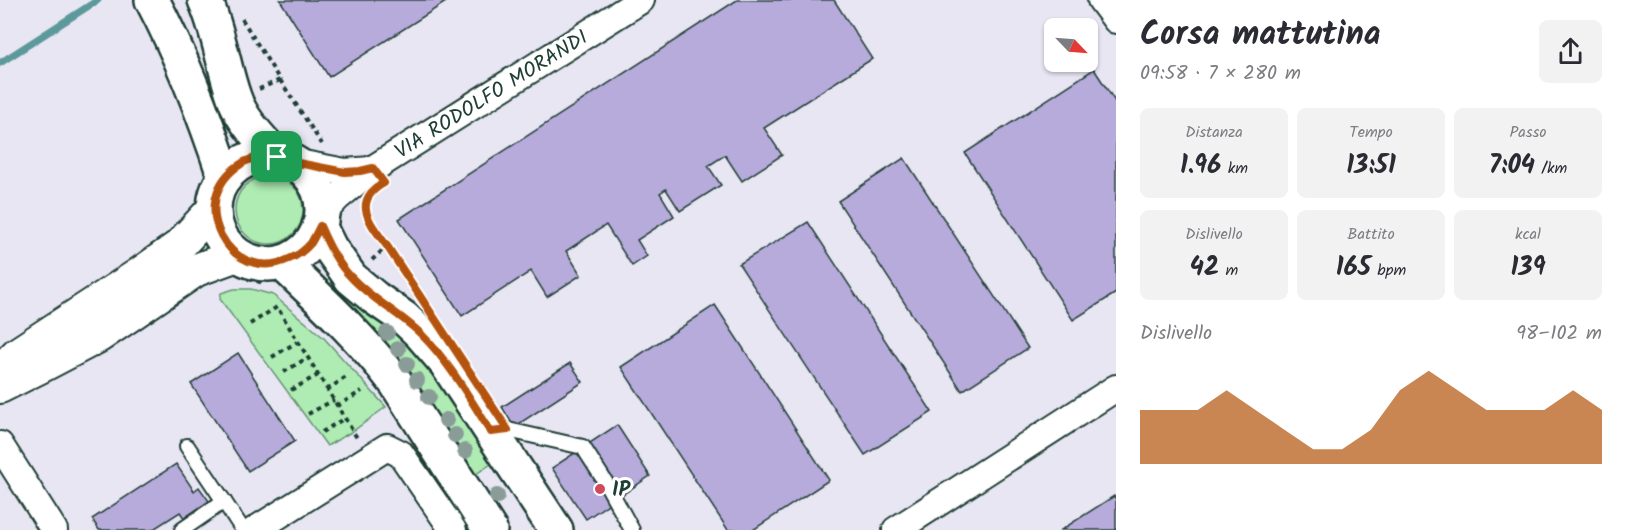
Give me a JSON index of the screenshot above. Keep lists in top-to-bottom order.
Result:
{
  "streets": {
    "street": ["VIA RODOLFO MORANDI"]
  },
  "places": ["IP"],
  "north": "bottom right",
  "page": {
    "heading": ["Corsa mattutina", "09:58 · 7 × 280 m"],
    "stats": [
      ["Distanza", "1.96 km"],
      ["Tempo", "13:51"],
      ["Passo", "7:04 /km"],
      ["Dislivello", "42 m"],
      ["Battito", "165 bpm"],
      ["kcal", "139"]
    ],
    "chart": ["Dislivello", "98–102 m"]
  }
}
